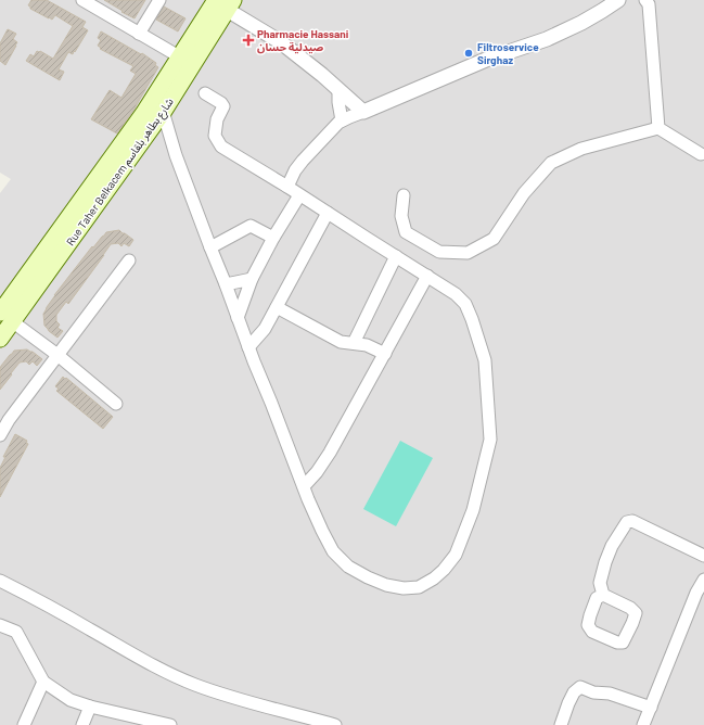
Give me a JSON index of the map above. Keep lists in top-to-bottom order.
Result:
{
  "streets": {
    "main road": ["Rue Taher Belkacem شارع بطاهر بلقاسم"]
  },
  "places": {
    "health": ["Pharmacie Hassani صيدلية حسان"],
    "other": ["Filtroservice Sirghaz"]
  }
}
